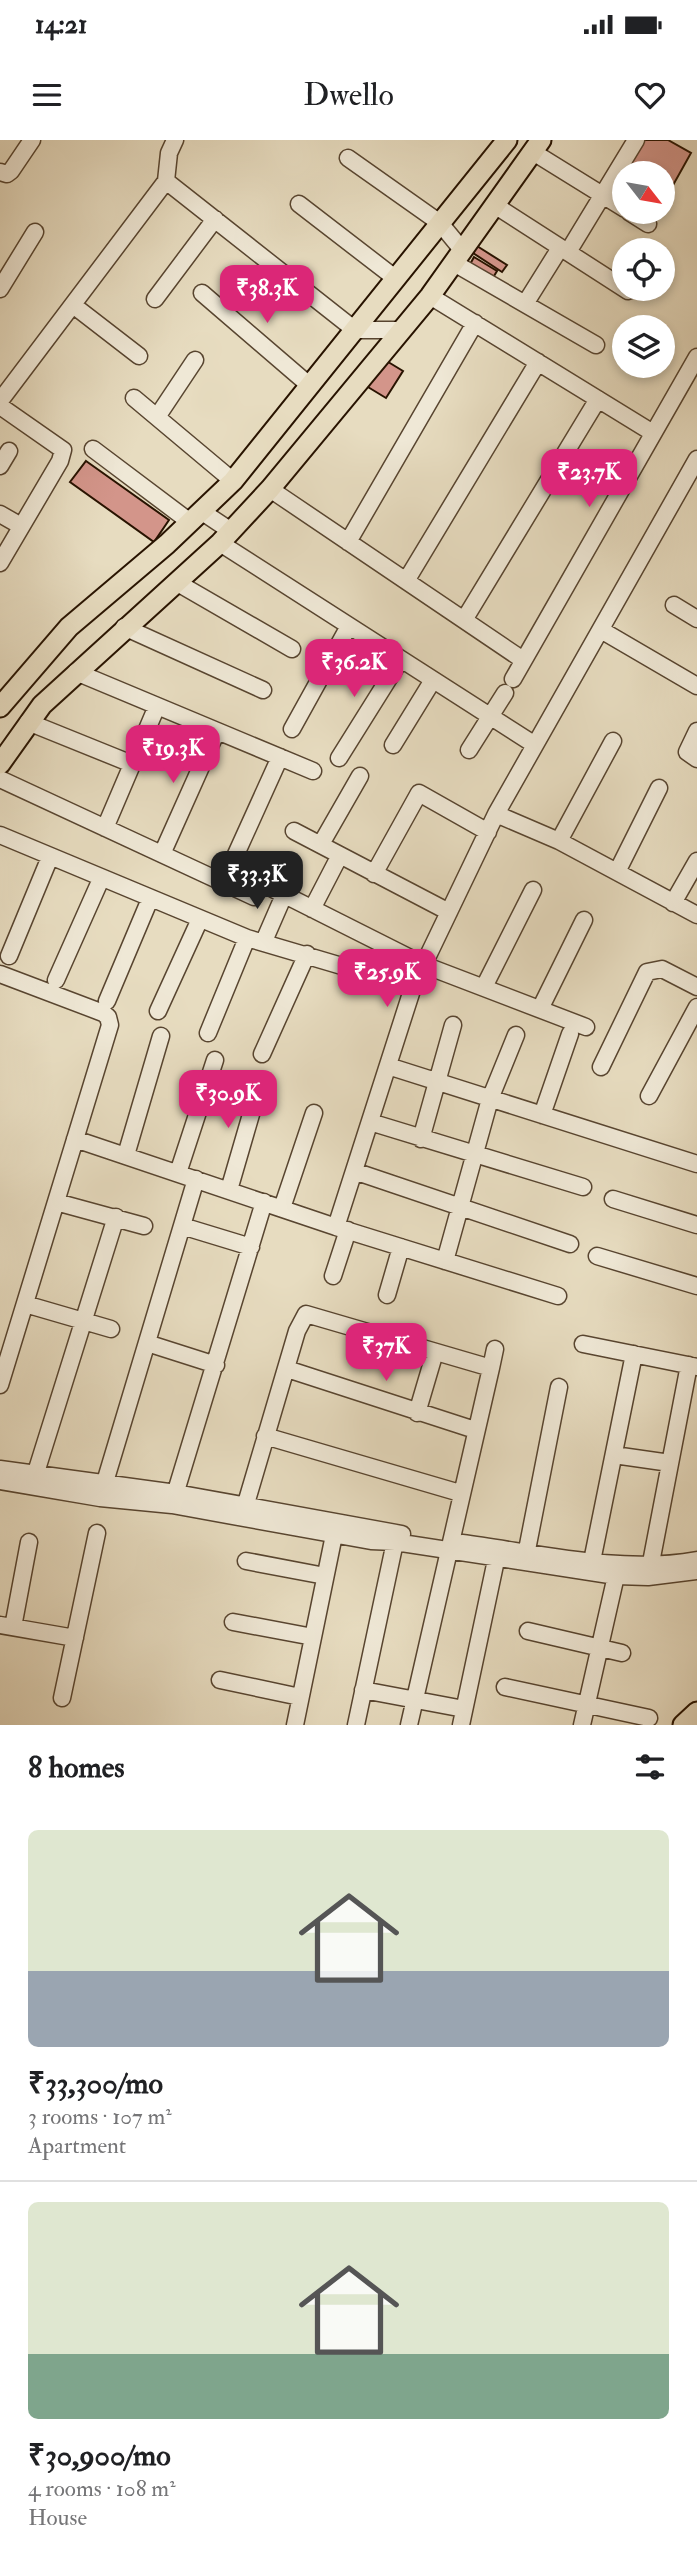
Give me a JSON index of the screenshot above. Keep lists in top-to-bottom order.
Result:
{
  "north": "bottom right",
  "page": {
    "status": "14:21",
    "header": "Dwello",
    "price": [
      "₹38.3K",
      "₹23.7K",
      "₹36.2K",
      "₹19.3K",
      "₹33.3K",
      "₹25.9K",
      "₹30.9K",
      "₹37K"
    ],
    "heading": "8 homes",
    "list": [
      {
        "name": "₹33,300/mo",
        "note": "3 rooms · 107 m² · Apartment"
      },
      {
        "name": "₹30,900/mo",
        "note": "4 rooms · 108 m² · House"
      }
    ]
  }
}
